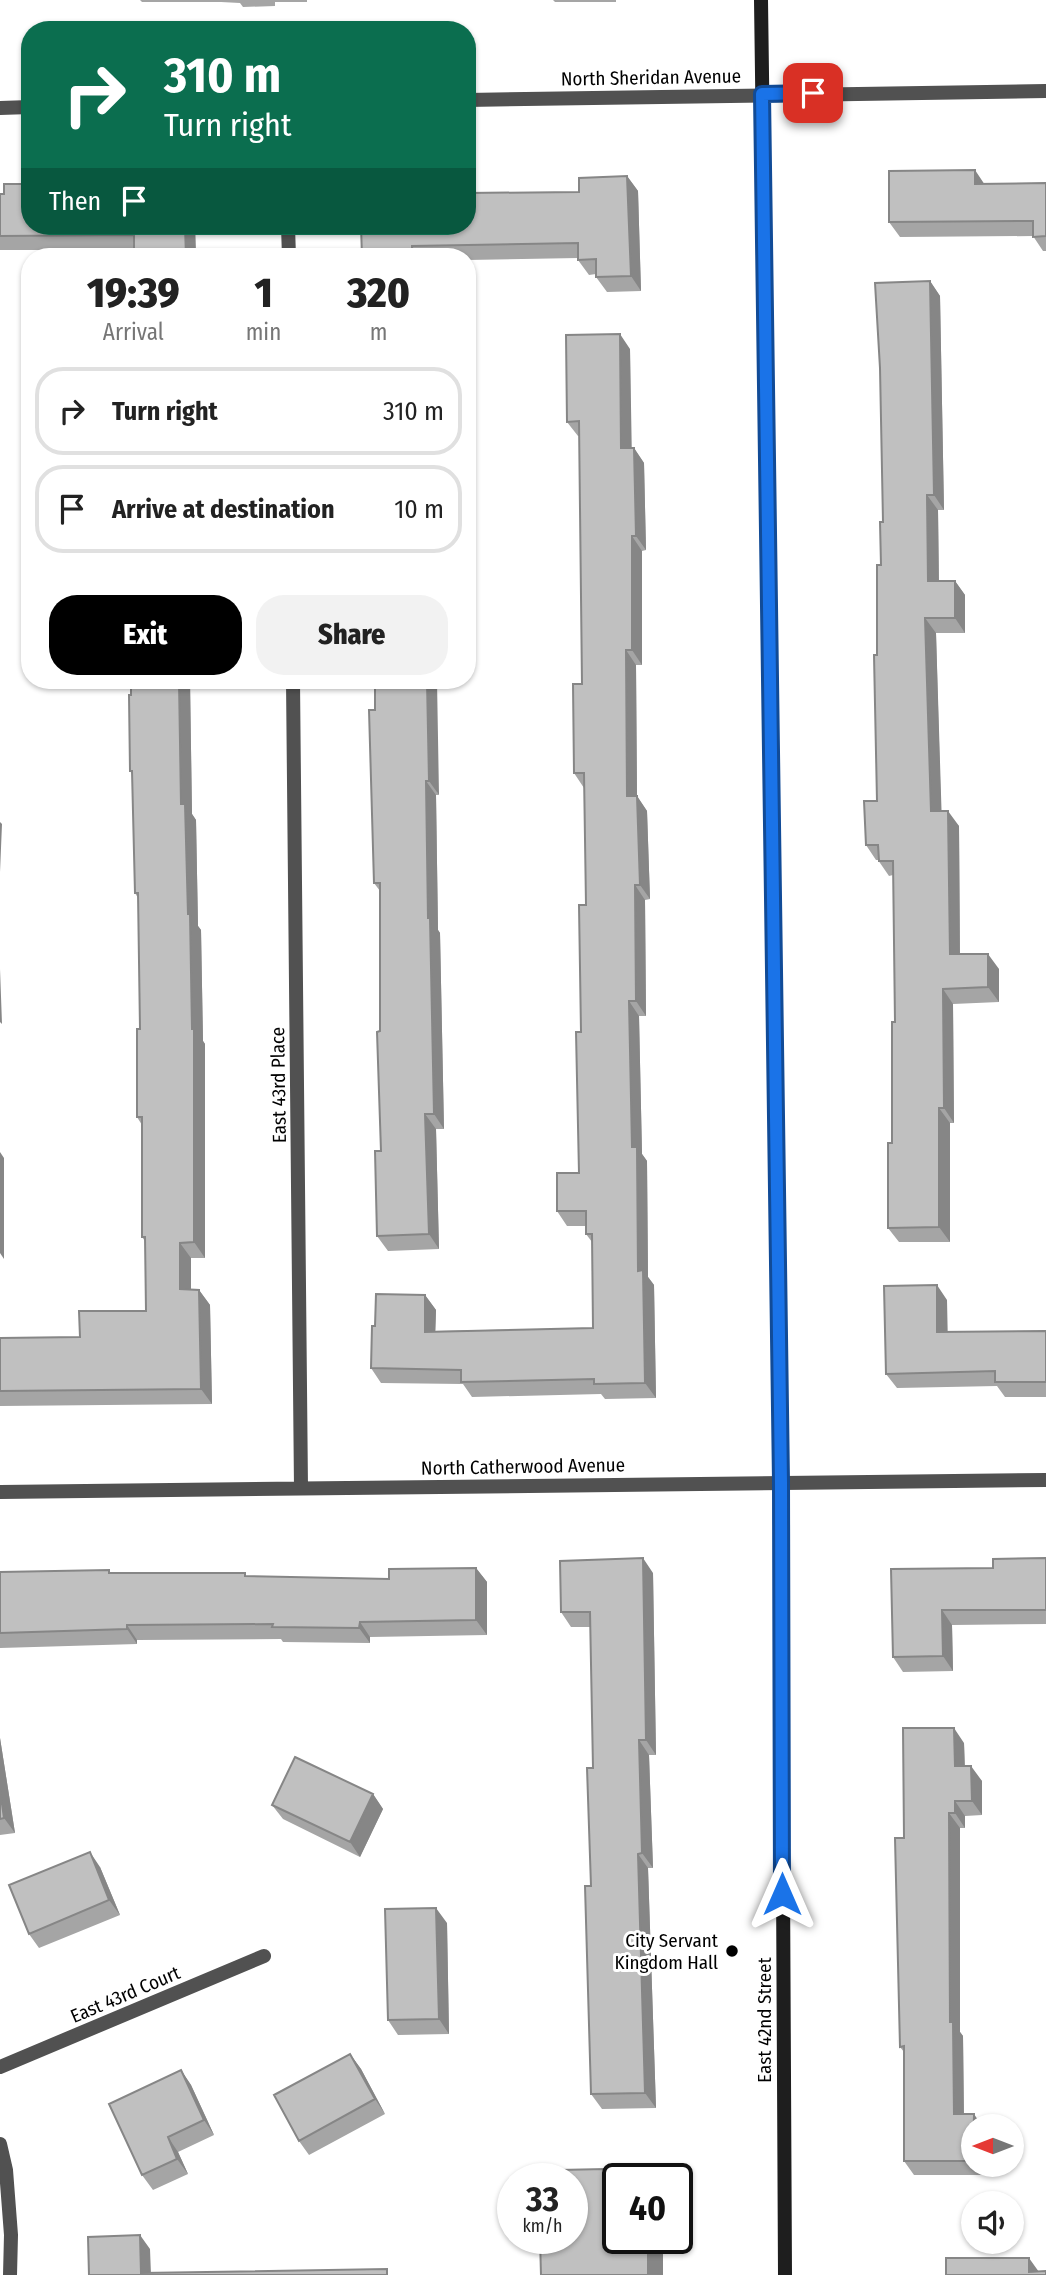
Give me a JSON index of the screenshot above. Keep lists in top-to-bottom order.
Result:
{
  "streets": {
    "street": [
      "North Sheridan Avenue",
      "East 43rd Place",
      "North Catherwood Avenue",
      "East 43rd Court",
      "East 42nd Street"
    ]
  },
  "crossings": [
    ["North Sheridan Avenue", "East 42nd Street"],
    ["East 43rd Place", "North Catherwood Avenue"],
    ["North Catherwood Avenue", "East 42nd Street"]
  ],
  "places": ["City Servant Kingdom Hall"],
  "north": "left",
  "page": {
    "turn": ["310 m", "Turn right"],
    "then": "Then",
    "eta": [
      "19:39",
      "Arrival",
      "1",
      "min",
      "320",
      "m"
    ],
    "list": [
      {
        "name": "Turn right",
        "value": "310 m"
      },
      {
        "name": "Arrive at destination",
        "value": "10 m"
      }
    ],
    "buttons": ["Exit", "Share"],
    "speed": "33 km/h",
    "limit": "40"
  }
}
